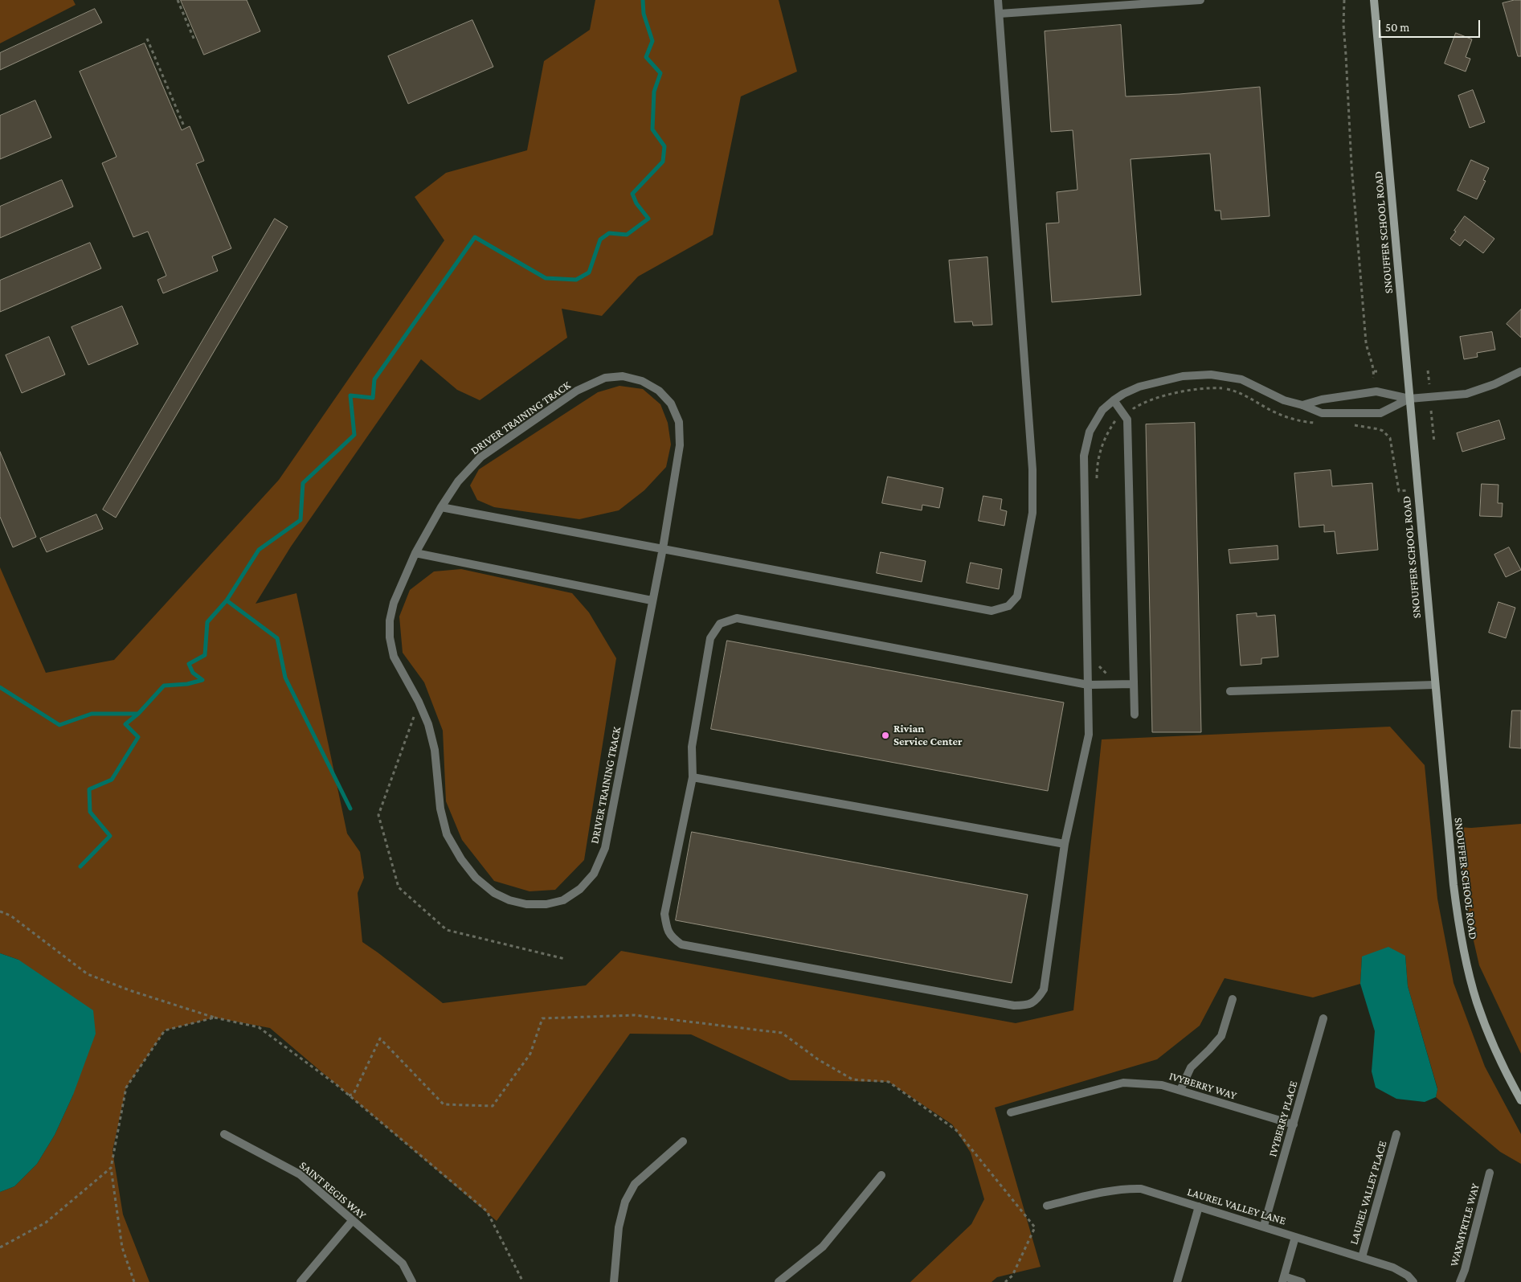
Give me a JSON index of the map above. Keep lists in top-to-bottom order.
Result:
{
  "streets": {
    "main road": ["SNOUFFER SCHOOL ROAD"],
    "street": [
      "DRIVER TRAINING TRACK",
      "IVYBERRY WAY",
      "IVYBERRY PLACE",
      "SAINT REGIS WAY",
      "LAUREL VALLEY PLACE",
      "LAUREL VALLEY LANE",
      "WAXMYRTLE WAY"
    ]
  },
  "crossings": [
    ["IVYBERRY WAY", "IVYBERRY PLACE"],
    ["IVYBERRY PLACE", "LAUREL VALLEY LANE"],
    ["LAUREL VALLEY PLACE", "LAUREL VALLEY LANE"]
  ],
  "places": ["Rivian Service Center"],
  "scale_bar": "50 m"
}
